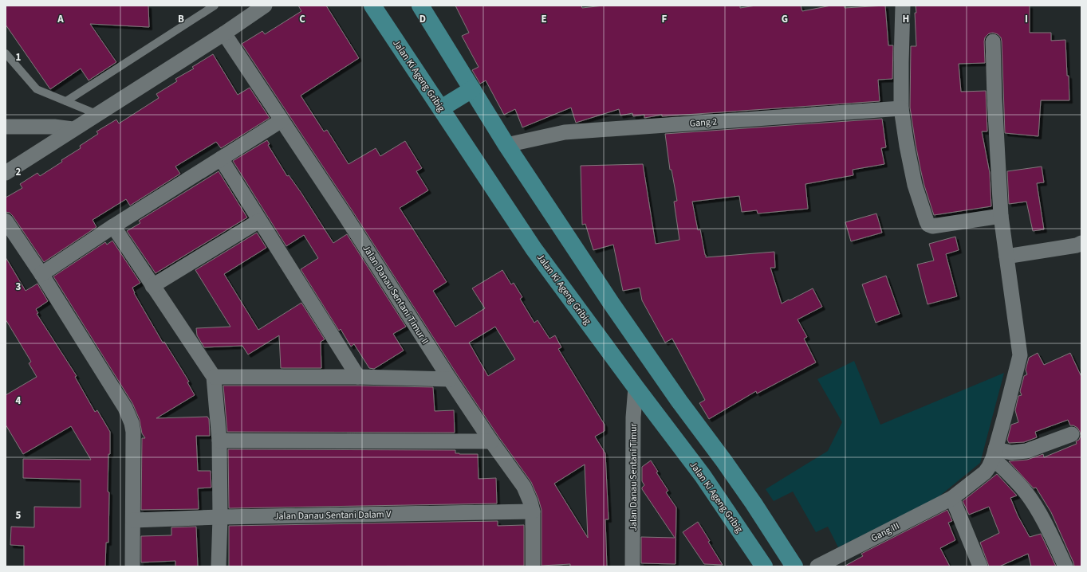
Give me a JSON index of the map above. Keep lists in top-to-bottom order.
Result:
{
  "streets": {
    "main road": ["Jalan Ki Ageng Gribig"],
    "street": [
      "Gang 2",
      "Jalan Danau Sentani Timur II",
      "Jalan Danau Sentani Timur",
      "Jalan Danau Sentani Dalam V",
      "Gang III"
    ]
  },
  "crossings": [
    ["Jalan Ki Ageng Gribig", "Jalan Danau Sentani Timur"],
    ["Jalan Danau Sentani Timur II", "Jalan Danau Sentani Dalam V"]
  ],
  "grid": {
    "columns": [
      "A",
      "B",
      "C",
      "D",
      "E",
      "F",
      "G",
      "H",
      "I"
    ],
    "rows": [
      "1",
      "2",
      "3",
      "4",
      "5"
    ]
  }
}
